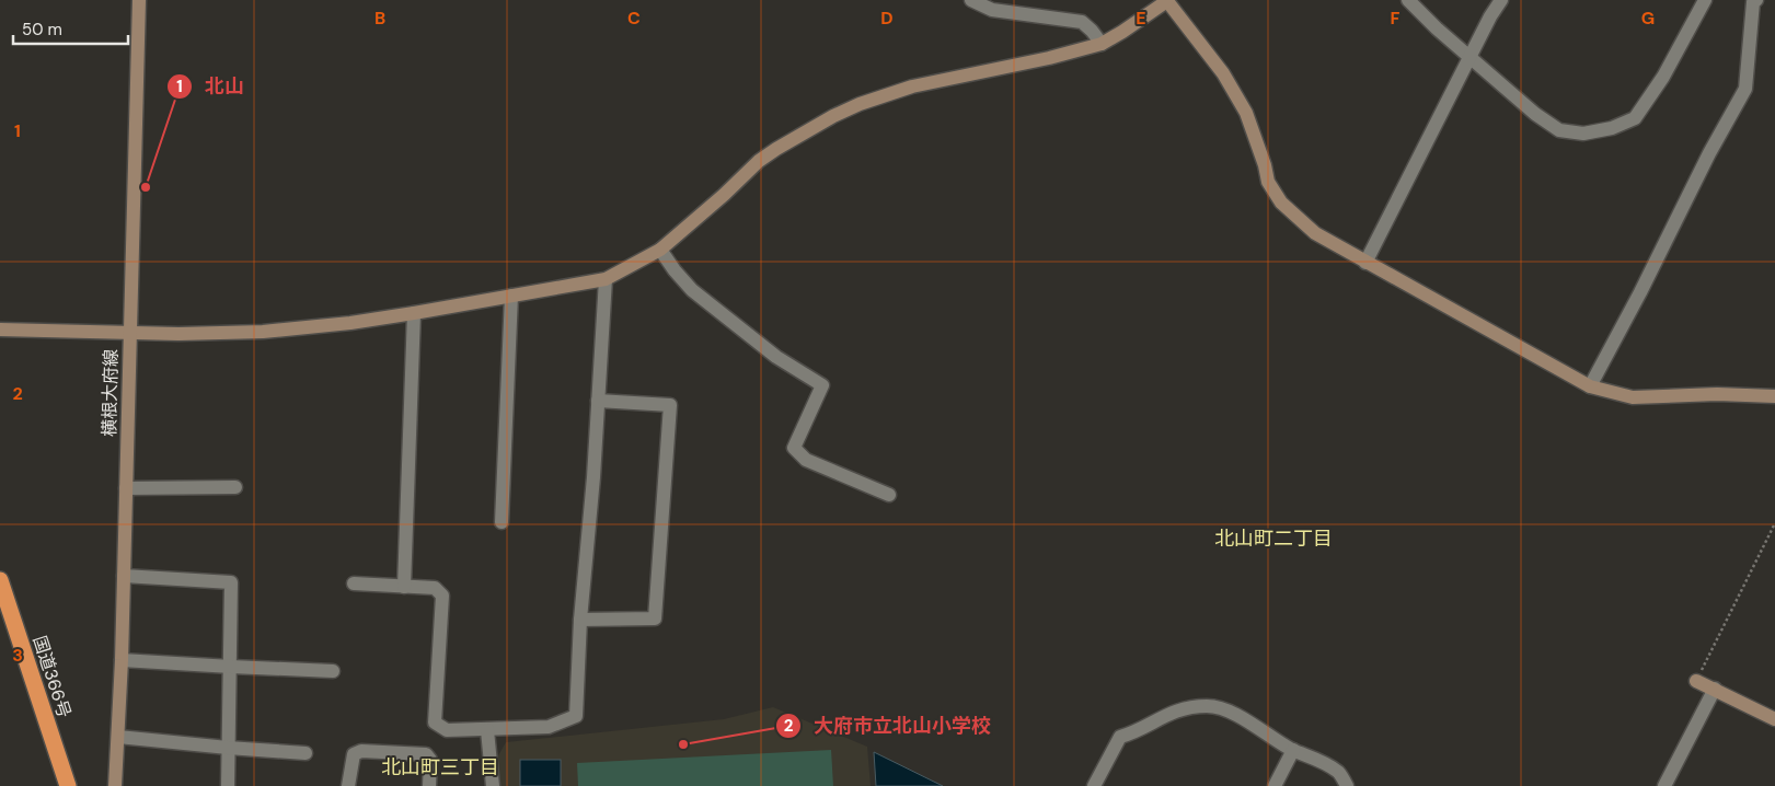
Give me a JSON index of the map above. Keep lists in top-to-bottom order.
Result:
{
  "streets": {
    "highway": ["国道366号"],
    "street": ["横根大府線"]
  },
  "districts": ["北山町二丁目", "北山町三丁目"],
  "places": ["北山", "大府市立北山小学校"],
  "scale_bar": "50 m",
  "grid": {
    "columns": [
      "B",
      "C",
      "D",
      "E",
      "F",
      "G"
    ],
    "rows": ["1", "2", "3"]
  }
}
